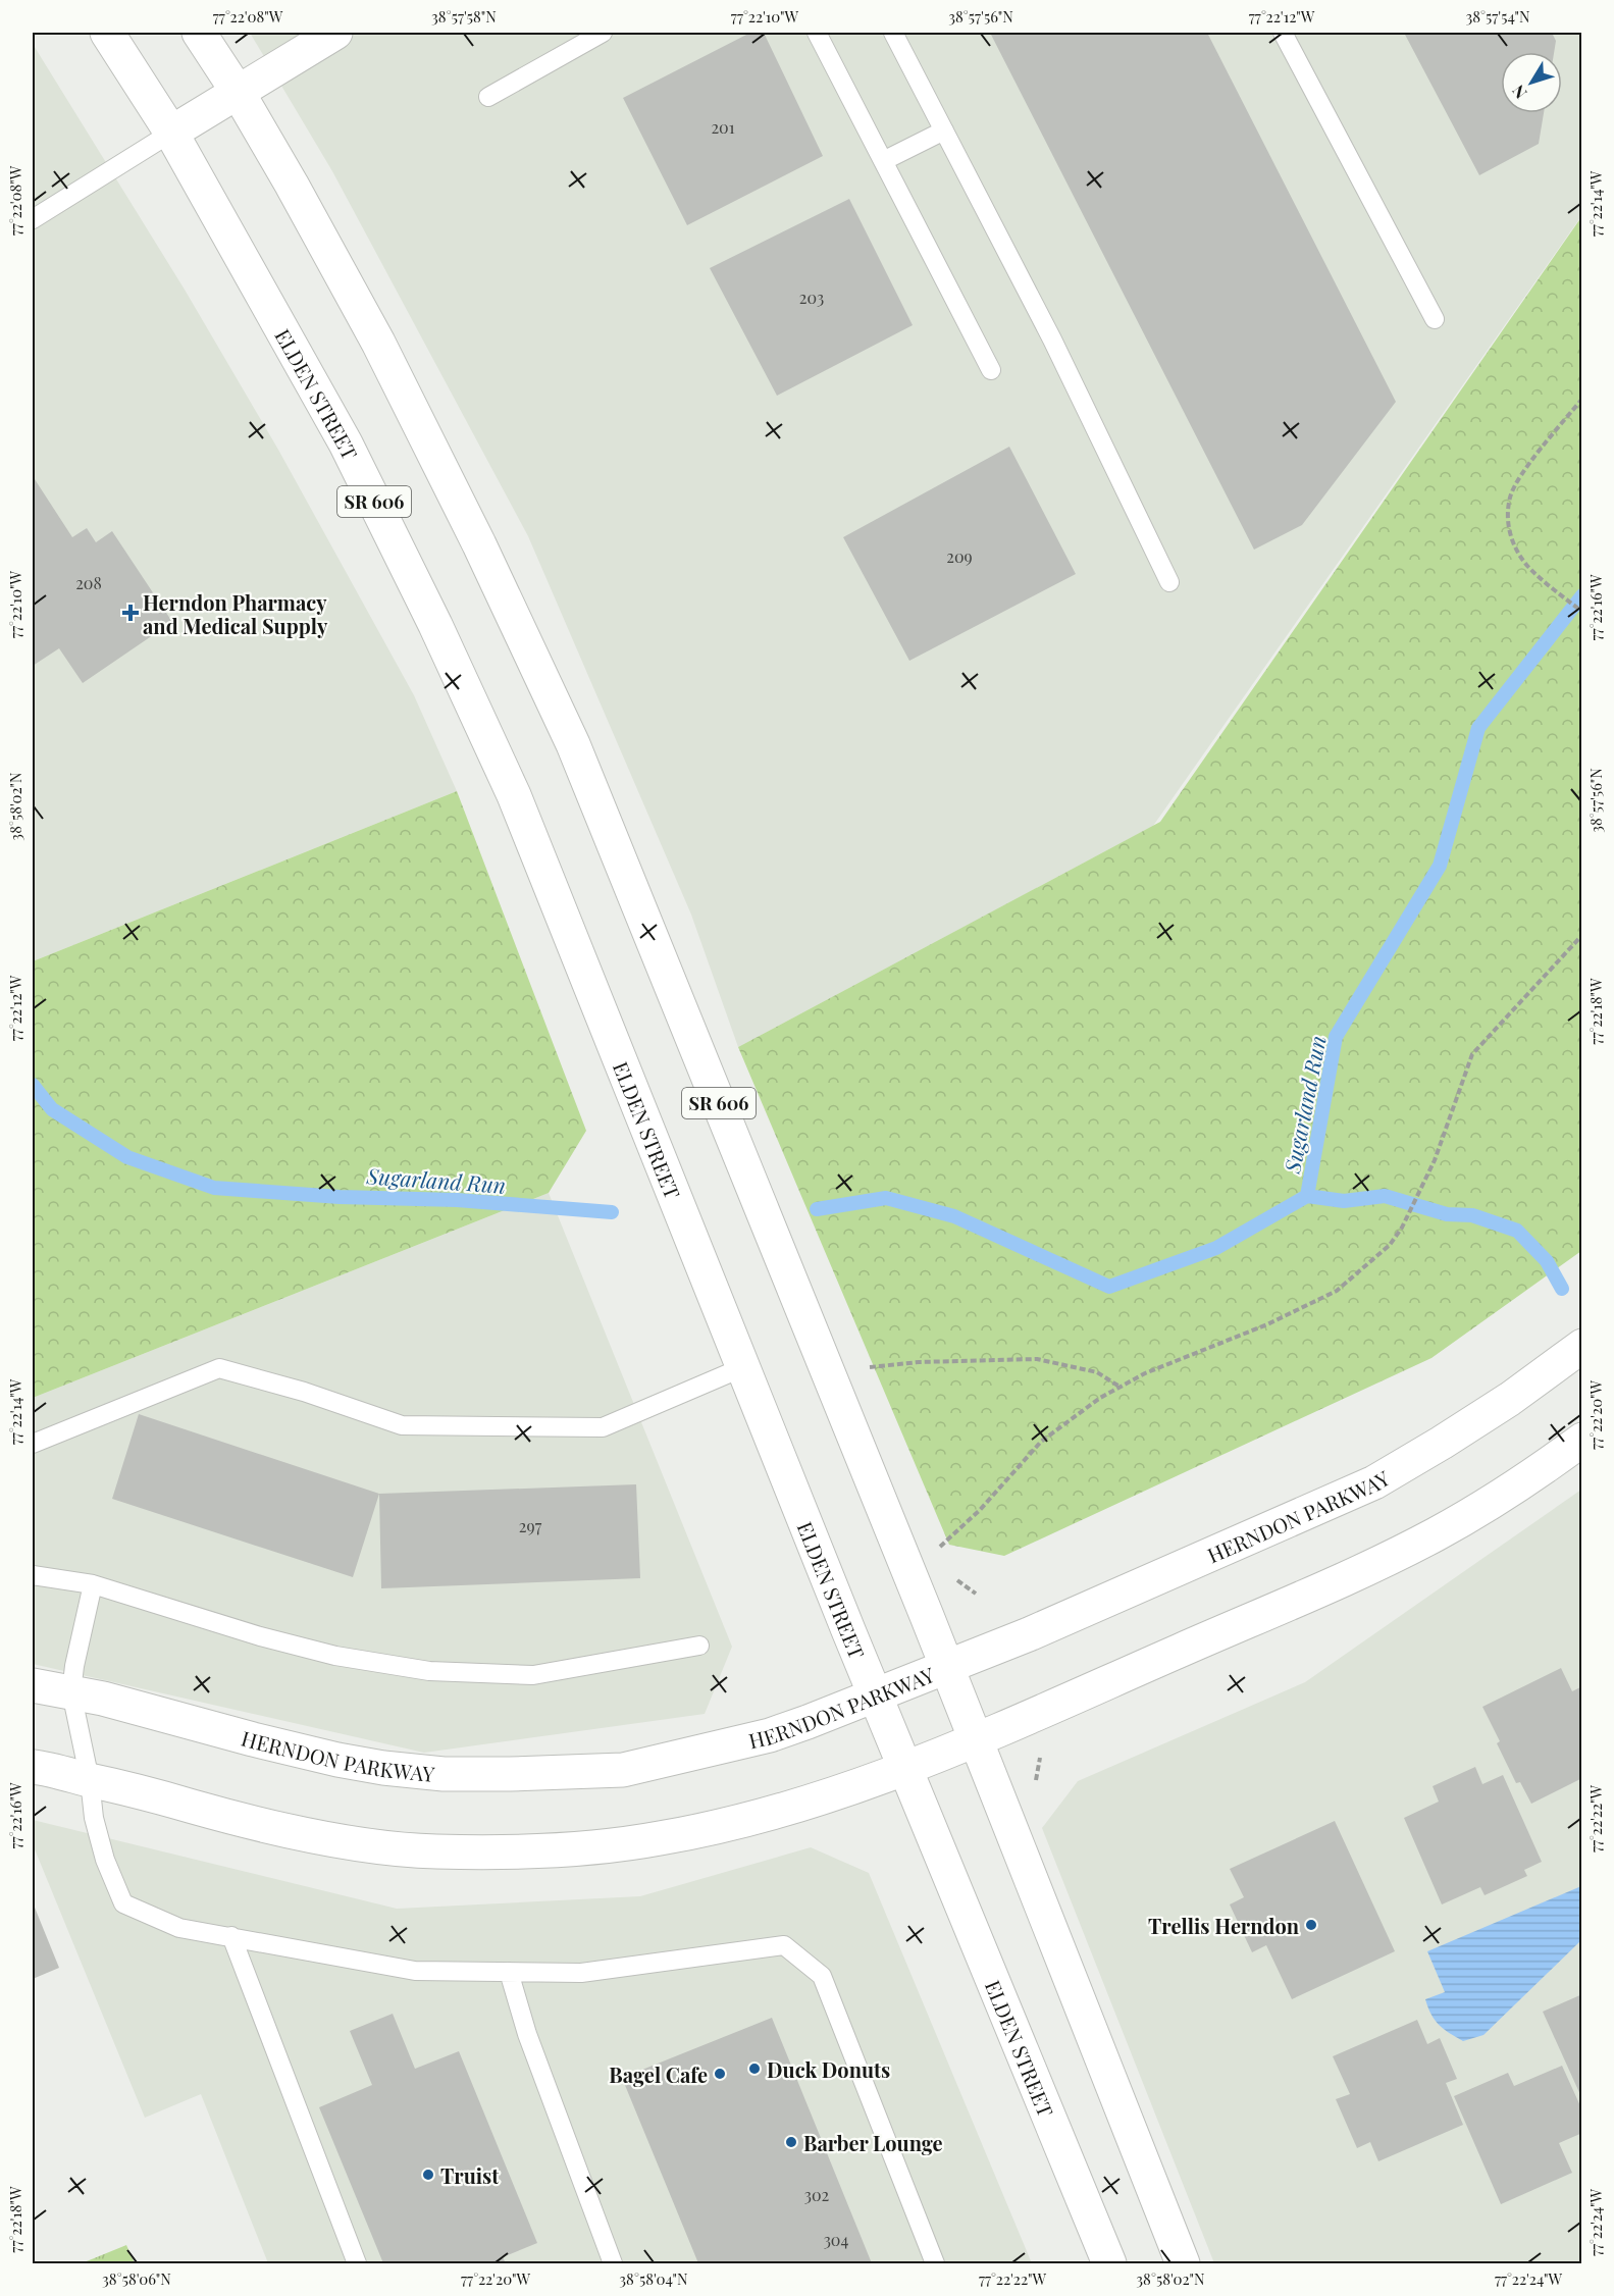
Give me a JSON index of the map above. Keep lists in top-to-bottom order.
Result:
{
  "streets": {
    "main road": ["ELDEN STREET", "SR 606", "HERNDON PARKWAY"]
  },
  "crossings": [
    ["ELDEN STREET", "HERNDON PARKWAY"],
    ["SR 606", "HERNDON PARKWAY"]
  ],
  "water": ["Sugarland Run"],
  "places": {
    "health": ["Herndon Pharmacy and Medical Supply"],
    "other": [
      "Trellis Herndon",
      "Duck Donuts",
      "Bagel Cafe",
      "Barber Lounge",
      "Truist"
    ]
  },
  "house_numbers": [
    "201",
    "203",
    "209",
    "208",
    "297",
    "302",
    "304"
  ],
  "north": "bottom left",
  "coordinates": [
    "77°22'08\"W",
    "38°57'58\"N",
    "77°22'10\"W",
    "38°57'56\"N",
    "77°22'12\"W",
    "38°57'54\"N",
    "77°22'14\"W",
    "77°22'16\"W",
    "38°58'02\"N",
    "77°22'18\"W",
    "77°22'20\"W",
    "77°22'22\"W",
    "77°22'24\"W",
    "38°58'06\"N",
    "38°58'04\"N"
  ]
}
